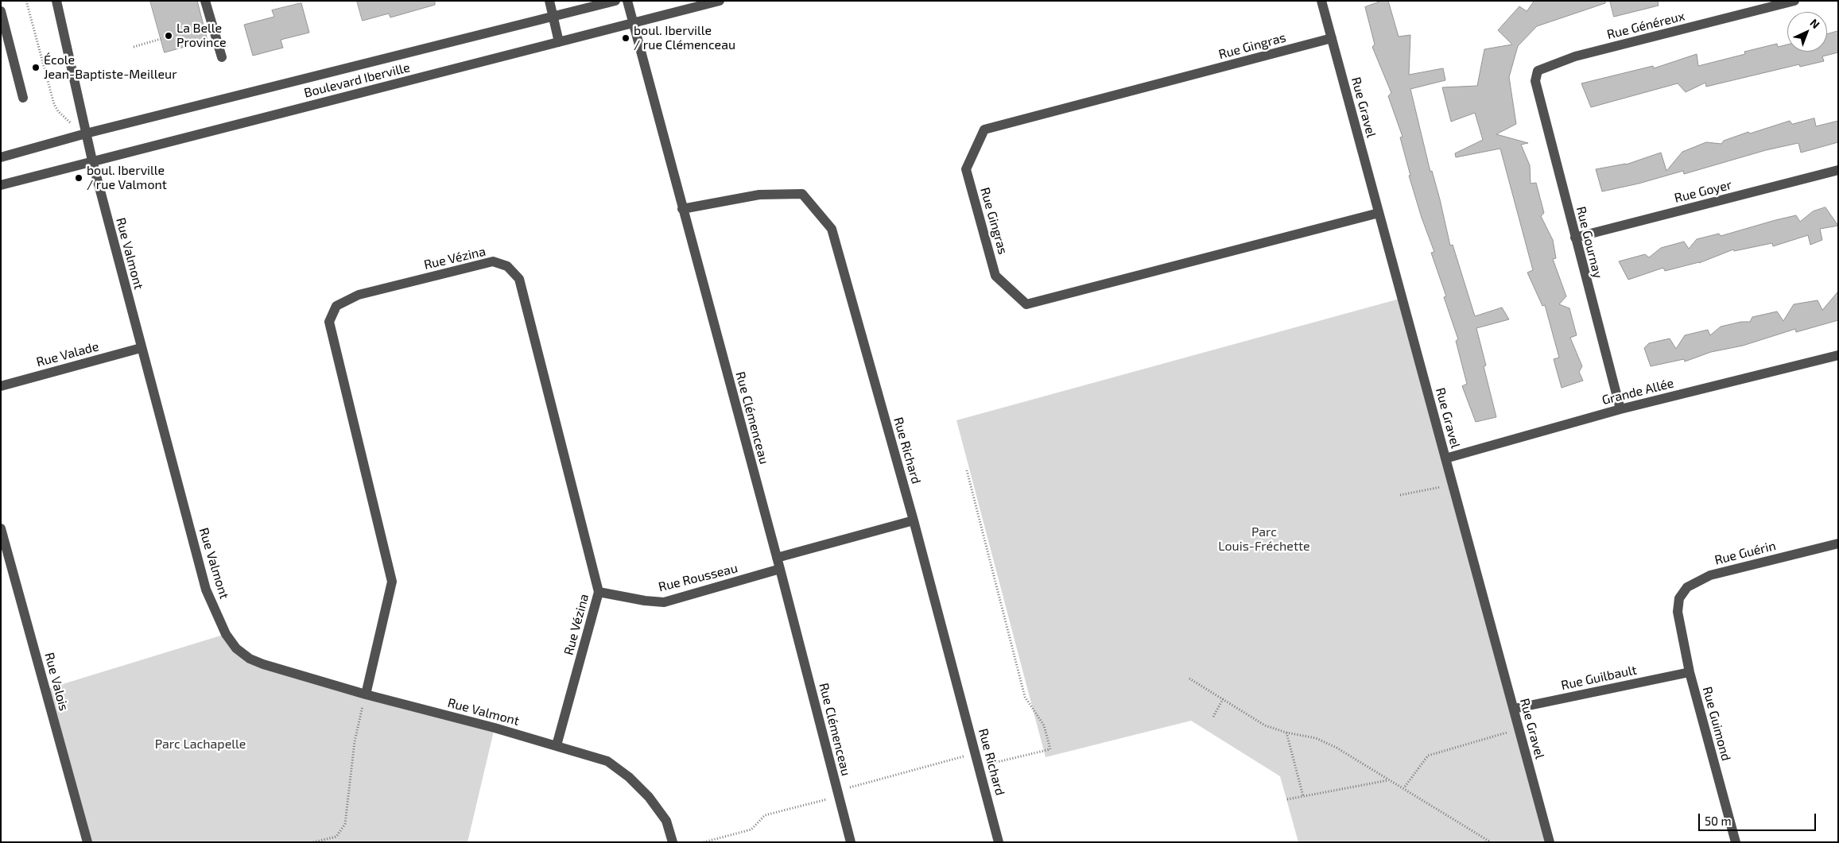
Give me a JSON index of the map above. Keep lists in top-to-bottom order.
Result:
{
  "streets": {
    "street": [
      "Rue Généreux",
      "Rue Gingras",
      "Boulevard Iberville",
      "Rue Gravel",
      "Rue Goyer",
      "Rue Gournay",
      "Rue Valmont",
      "Rue Vézina",
      "Rue Valade",
      "Grande Allée",
      "Rue Clémenceau",
      "Rue Richard",
      "Rue Guérin",
      "Rue Rousseau",
      "Rue Guilbault",
      "Rue Valois",
      "Rue Guimond"
    ]
  },
  "crossings": [
    ["Rue Généreux", "Rue Gournay"],
    ["Rue Gingras", "Rue Gravel"],
    ["Boulevard Iberville", "Rue Valmont"],
    ["Boulevard Iberville", "Rue Clémenceau"],
    ["Rue Gravel", "Grande Allée"],
    ["Rue Gravel", "Rue Guilbault"],
    ["Rue Goyer", "Rue Gournay"],
    ["Rue Gournay", "Grande Allée"],
    ["Rue Valmont", "Rue Vézina"],
    ["Rue Valmont", "Rue Valade"],
    ["Rue Vézina", "Rue Rousseau"],
    ["Rue Clémenceau", "Rue Richard"],
    ["Rue Clémenceau", "Rue Rousseau"],
    ["Rue Guérin", "Rue Guimond"],
    ["Rue Guilbault", "Rue Guimond"]
  ],
  "parks": ["Parc Louis-Fréchette", "Parc Lachapelle"],
  "places": [
    "La Belle Province",
    "boul. Iberville / rue Clémenceau",
    "École Jean-Baptiste-Meilleur",
    "boul. Iberville / rue Valmont"
  ],
  "scale_bar": "50 m",
  "north": "top right"
}
